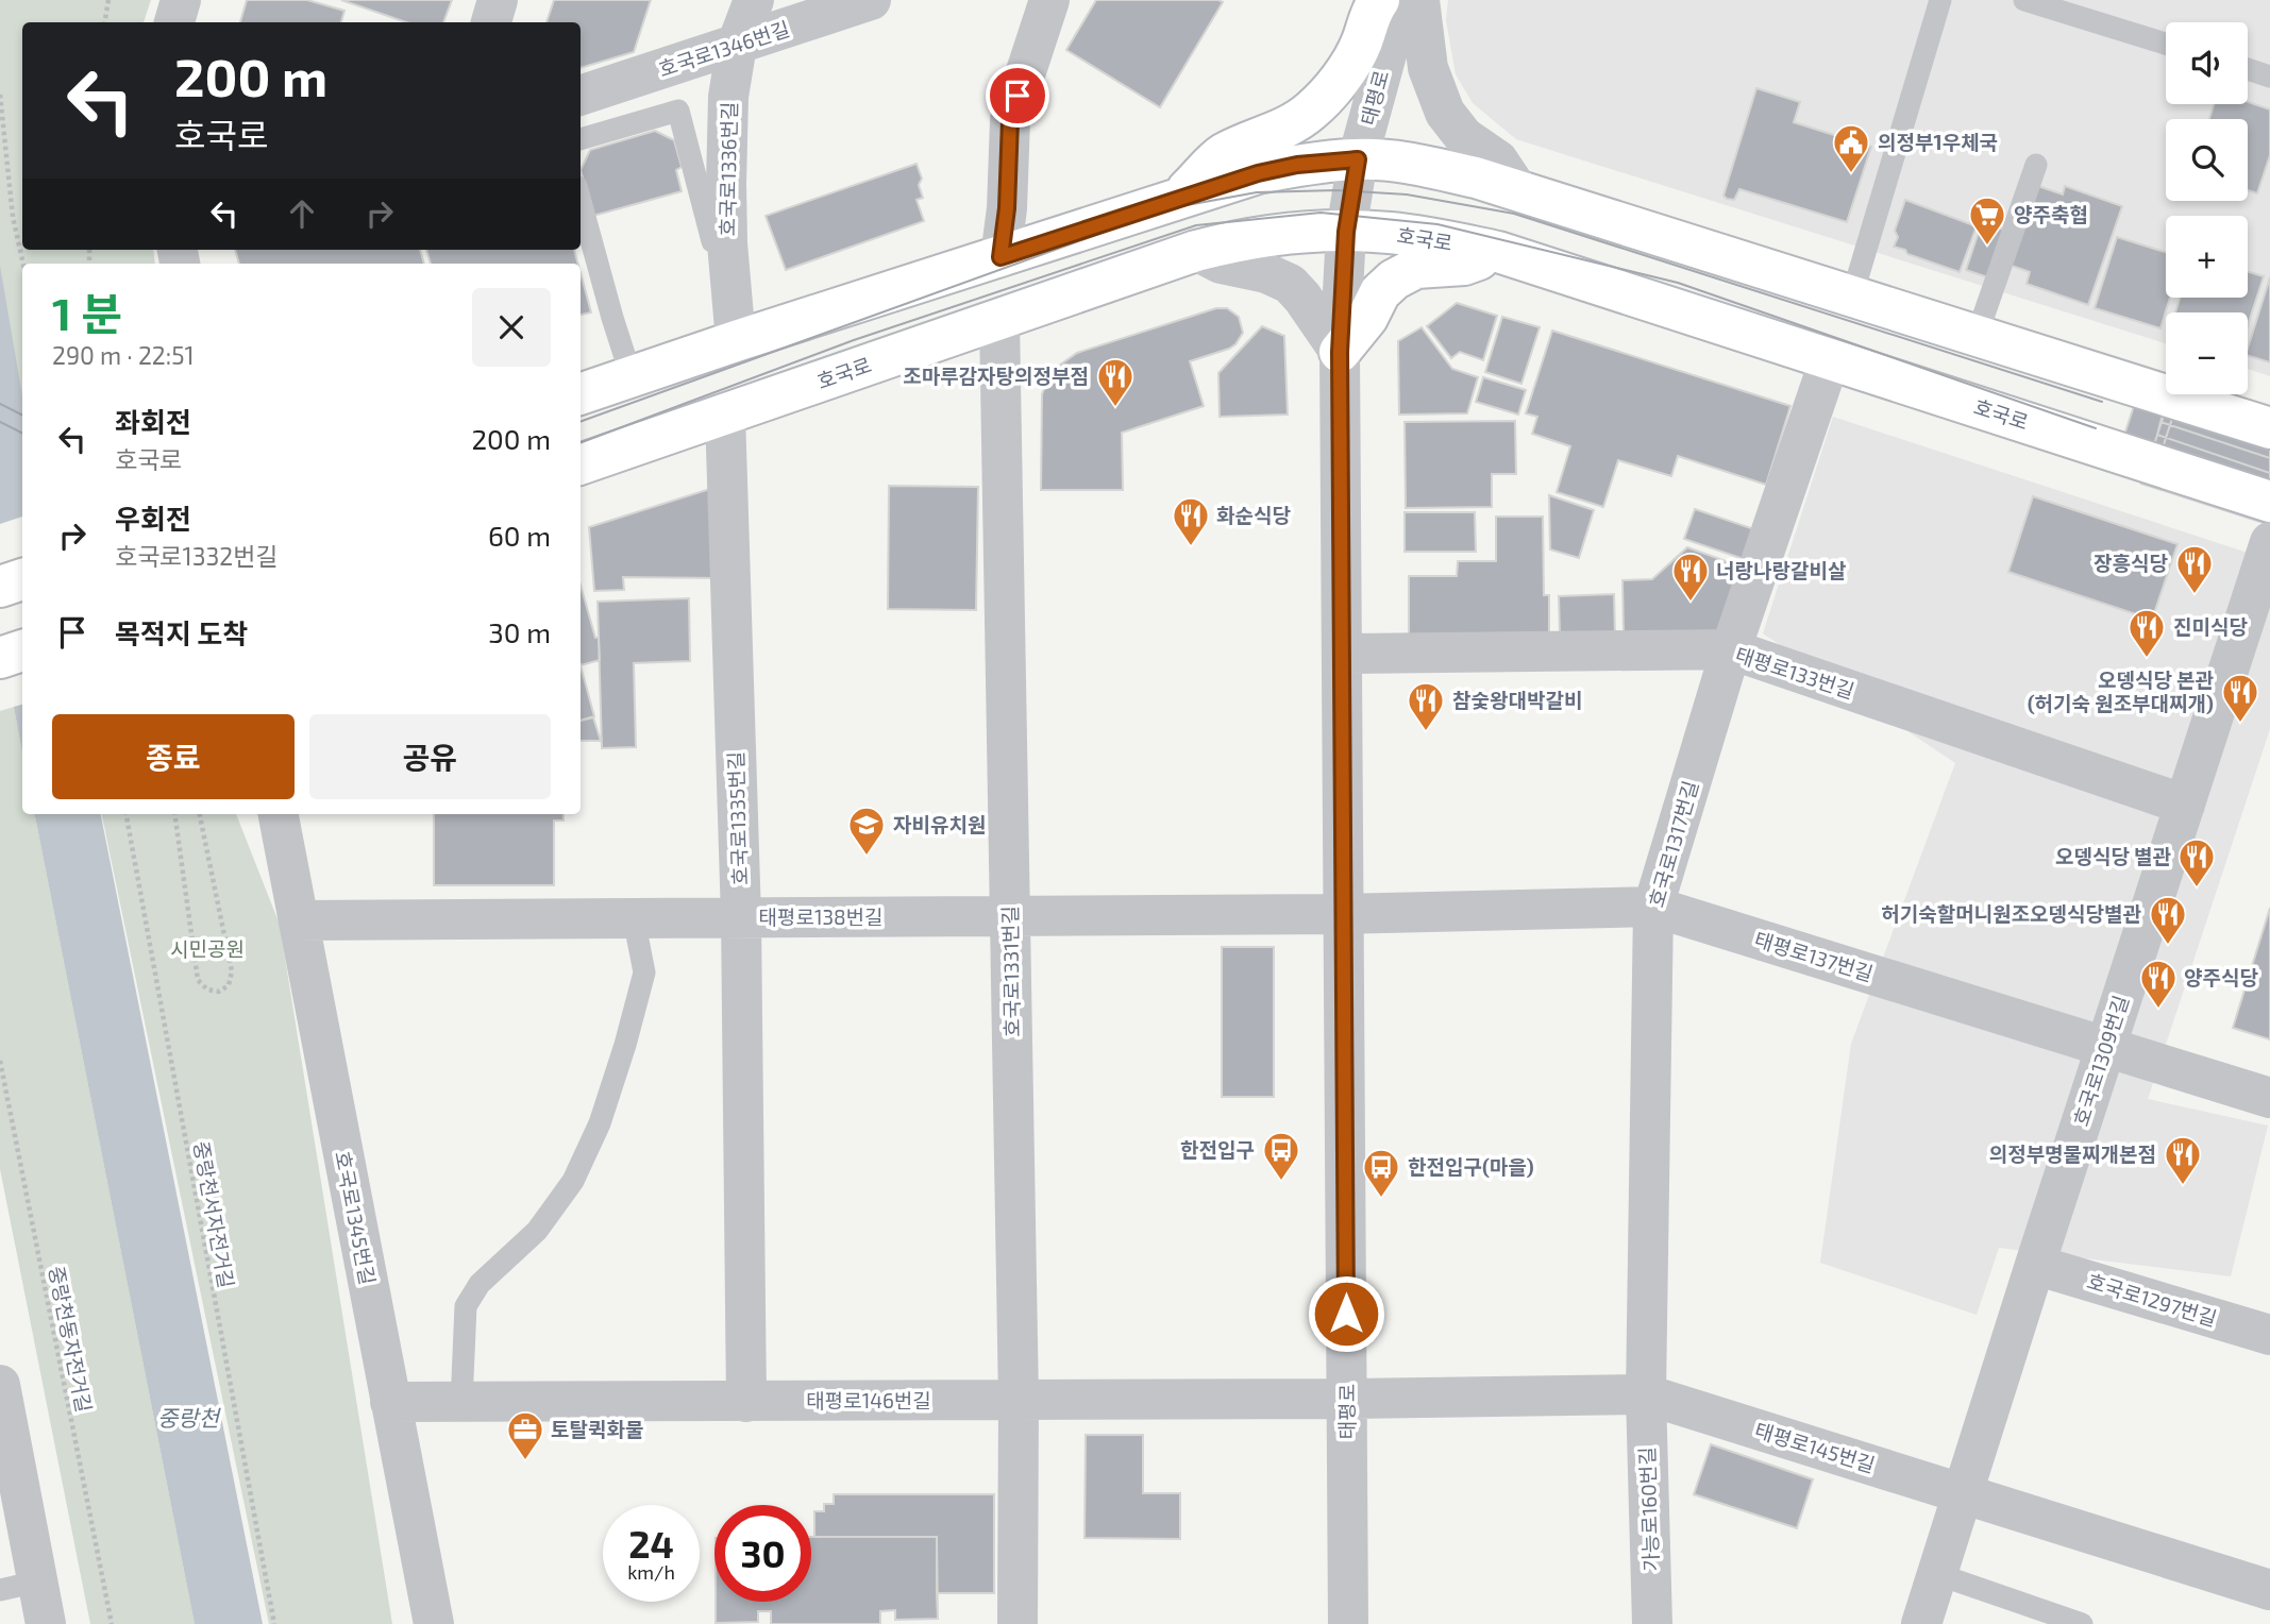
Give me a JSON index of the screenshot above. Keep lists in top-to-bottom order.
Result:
{
  "streets": {
    "street": [
      "호국로1346번길",
      "태평로",
      "호국로1336번길",
      "호국로",
      "태평로133번길",
      "호국로1335번길",
      "호국로1317번길",
      "태평로138번길",
      "태평로137번길",
      "호국로1331번길",
      "호국로1309번길",
      "호국로1345번길",
      "호국로1297번길",
      "태평로146번길",
      "태평로145번길",
      "가능로160번길"
    ],
    "path": ["중랑천서자전거길", "중랑천동자전거길"]
  },
  "crossings": [
    ["호국로1346번길", "호국로1336번길"],
    ["태평로", "호국로"],
    ["태평로", "태평로133번길"],
    ["태평로", "태평로138번길"],
    ["태평로", "태평로137번길"],
    ["태평로", "태평로146번길"],
    ["태평로", "태평로145번길"],
    ["호국로", "호국로1335번길"],
    ["호국로", "호국로1317번길"],
    ["호국로", "호국로1331번길"],
    ["태평로133번길", "호국로1317번길"],
    ["태평로133번길", "호국로1309번길"],
    ["호국로1335번길", "태평로138번길"],
    ["호국로1335번길", "태평로146번길"],
    ["호국로1317번길", "태평로137번길"],
    ["호국로1317번길", "태평로145번길"],
    ["호국로1317번길", "가능로160번길"],
    ["태평로138번길", "태평로137번길"],
    ["태평로138번길", "호국로1331번길"],
    ["태평로138번길", "호국로1345번길"],
    ["태평로137번길", "호국로1309번길"],
    ["호국로1331번길", "태평로146번길"],
    ["호국로1309번길", "호국로1297번길"],
    ["호국로1309번길", "태평로145번길"],
    ["호국로1345번길", "태평로146번길"],
    ["태평로146번길", "태평로145번길"],
    ["태평로145번길", "가능로160번길"]
  ],
  "water": ["중랑천"],
  "parks": ["시민공원"],
  "places": {
    "public building": ["의정부1우체국"],
    "supermarket": ["양주축협"],
    "restaurant": [
      "조마루감자탕의정부점",
      "화순식당",
      "장흥식당",
      "너랑나랑갈비살",
      "진미식당",
      "오뎅식당 본관 (허기숙 원조부대찌개)",
      "참숯왕대박갈비",
      "오뎅식당 별관",
      "허기숙할머니원조오뎅식당별관",
      "양주식당",
      "의정부명물찌개본점"
    ],
    "school or university": ["자비유치원"],
    "bus stop": ["한전입구", "한전입구(마을)"],
    "office": ["토탈퀵화물"]
  },
  "page": {
    "map_buttons": ["+", "−"],
    "turn": ["200 m", "호국로"],
    "heading": ["1 분", "290 m · 22:51"],
    "list": [
      {
        "name": "좌회전",
        "note": "호국로",
        "value": "200 m"
      },
      {
        "name": "우회전",
        "note": "호국로1332번길",
        "value": "60 m"
      },
      {
        "name": "목적지 도착",
        "value": "30 m"
      }
    ],
    "buttons": ["종료", "공유"],
    "speed": "24 km/h",
    "limit": "30"
  }
}
